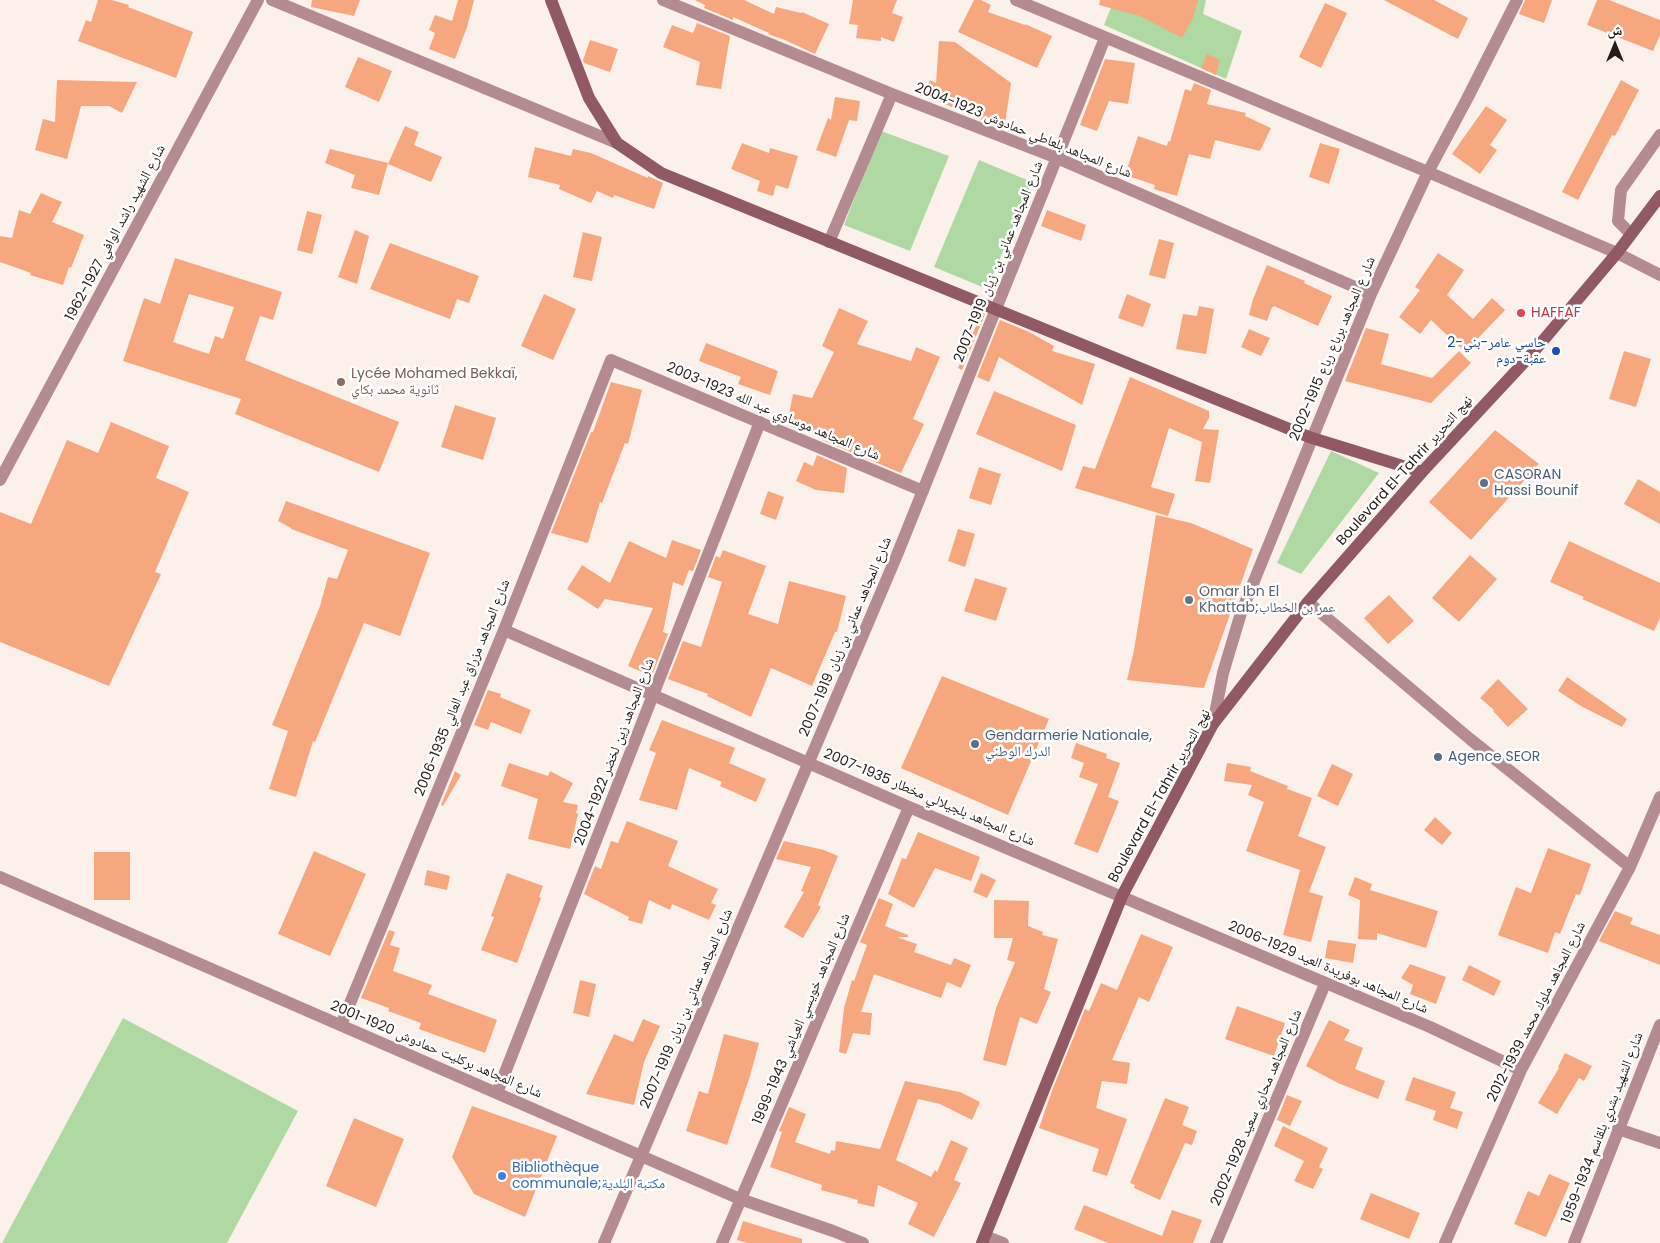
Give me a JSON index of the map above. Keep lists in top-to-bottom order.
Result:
{
  "streets": {
    "main road": ["Boulevard El-Tahrir نهج التحرير"],
    "street": [
      "شارع المجاهد بلعاطي حمادوش 1923-2004",
      "شارع الشهيد راشد الوافي 1927-1962",
      "شارع المجاهد عماني بن زيان 1919-2007",
      "شار ع المجاهد برباع رباع 1915-2002",
      "شارع المجاهد موساوي عبد الله 1923-2003",
      "شارع المجاهد مزراق عبد العالي 1935-2006",
      "شارع المجاهد زين لخضر 1922-2004",
      "شارع المجاهد بلجيلالي مخطار 1935-2007",
      "شارع المجاهد بوفريدة العيد 1929-2006",
      "شارع المجاهد ملوك محمد 1939-2012",
      "شارع المجاهد خويسي العياشي 1943-1999",
      "شارع المجاهد بركليت حمادوش 1920-2001",
      "شارع المجاهد محاري سعيد 1928-2002",
      "شارع الشهيد بشري بلقاسم 1934-1959"
    ]
  },
  "crossings": [
    ["شارع المجاهد بلعاطي حمادوش 1923-2004", "شارع المجاهد عماني بن زيان 1919-2007"],
    ["شارع المجاهد بلعاطي حمادوش 1923-2004", "شار ع المجاهد برباع رباع 1915-2002"],
    ["شارع المجاهد عماني بن زيان 1919-2007", "شارع المجاهد موساوي عبد الله 1923-2003"],
    ["شارع المجاهد عماني بن زيان 1919-2007", "شارع المجاهد بلجيلالي مخطار 1935-2007"],
    ["شارع المجاهد عماني بن زيان 1919-2007", "شارع المجاهد بركليت حمادوش 1920-2001"],
    ["شار ع المجاهد برباع رباع 1915-2002", "Boulevard El-Tahrir نهج التحرير"],
    ["شارع المجاهد موساوي عبد الله 1923-2003", "شارع المجاهد مزراق عبد العالي 1935-2006"],
    ["شارع المجاهد موساوي عبد الله 1923-2003", "شارع المجاهد زين لخضر 1922-2004"],
    ["Boulevard El-Tahrir نهج التحرير", "شارع المجاهد بلجيلالي مخطار 1935-2007"],
    ["Boulevard El-Tahrir نهج التحرير", "شارع المجاهد بوفريدة العيد 1929-2006"],
    ["شارع المجاهد مزراق عبد العالي 1935-2006", "شارع المجاهد بلجيلالي مخطار 1935-2007"],
    ["شارع المجاهد مزراق عبد العالي 1935-2006", "شارع المجاهد بركليت حمادوش 1920-2001"],
    ["شارع المجاهد زين لخضر 1922-2004", "شارع المجاهد بلجيلالي مخطار 1935-2007"],
    ["شارع المجاهد زين لخضر 1922-2004", "شارع المجاهد بركليت حمادوش 1920-2001"],
    ["شارع المجاهد بلجيلالي مخطار 1935-2007", "شارع المجاهد بوفريدة العيد 1929-2006"],
    ["شارع المجاهد بلجيلالي مخطار 1935-2007", "شارع المجاهد خويسي العياشي 1943-1999"],
    ["شارع المجاهد بوفريدة العيد 1929-2006", "شارع المجاهد ملوك محمد 1939-2012"],
    ["شارع المجاهد بوفريدة العيد 1929-2006", "شارع المجاهد محاري سعيد 1928-2002"],
    ["شارع المجاهد خويسي العياشي 1943-1999", "شارع المجاهد بركليت حمادوش 1920-2001"]
  ],
  "places": [
    "HAFFAF",
    "2-حاسي عامر-بني عقبة-دوم",
    "Lycée Mohamed Bekkaï, ثانوية محمد بكاي",
    "CASORAN Hassi Bounif",
    "Omar Ibn El Khattab;عمر بن الخطاب",
    "Gendarmerie Nationale, الدرك الوطني",
    "Agence SEOR",
    "Bibliothèque communale;مكتبة البلدية"
  ],
  "north": "top"
}
